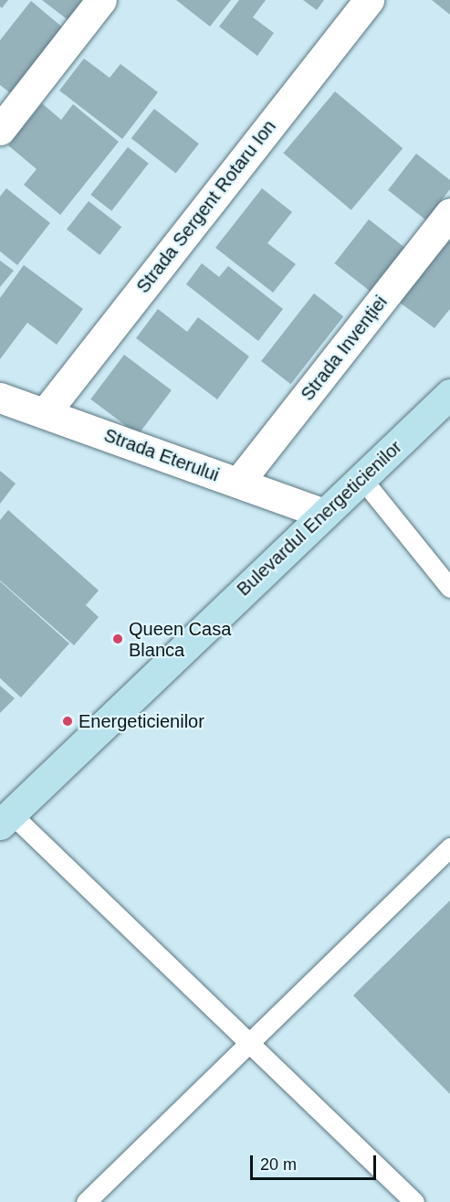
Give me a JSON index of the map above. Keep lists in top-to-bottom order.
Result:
{
  "streets": {
    "street": [
      "Strada Sergent Rotaru Ion",
      "Strada Invenției",
      "Strada Eterului",
      "Bulevardul Energeticienilor"
    ]
  },
  "crossings": [
    ["Strada Sergent Rotaru Ion", "Strada Eterului"],
    ["Strada Invenției", "Strada Eterului"],
    ["Strada Eterului", "Bulevardul Energeticienilor"]
  ],
  "places": ["Queen Casa Blanca", "Energeticienilor"],
  "scale_bar": "20 m"
}
